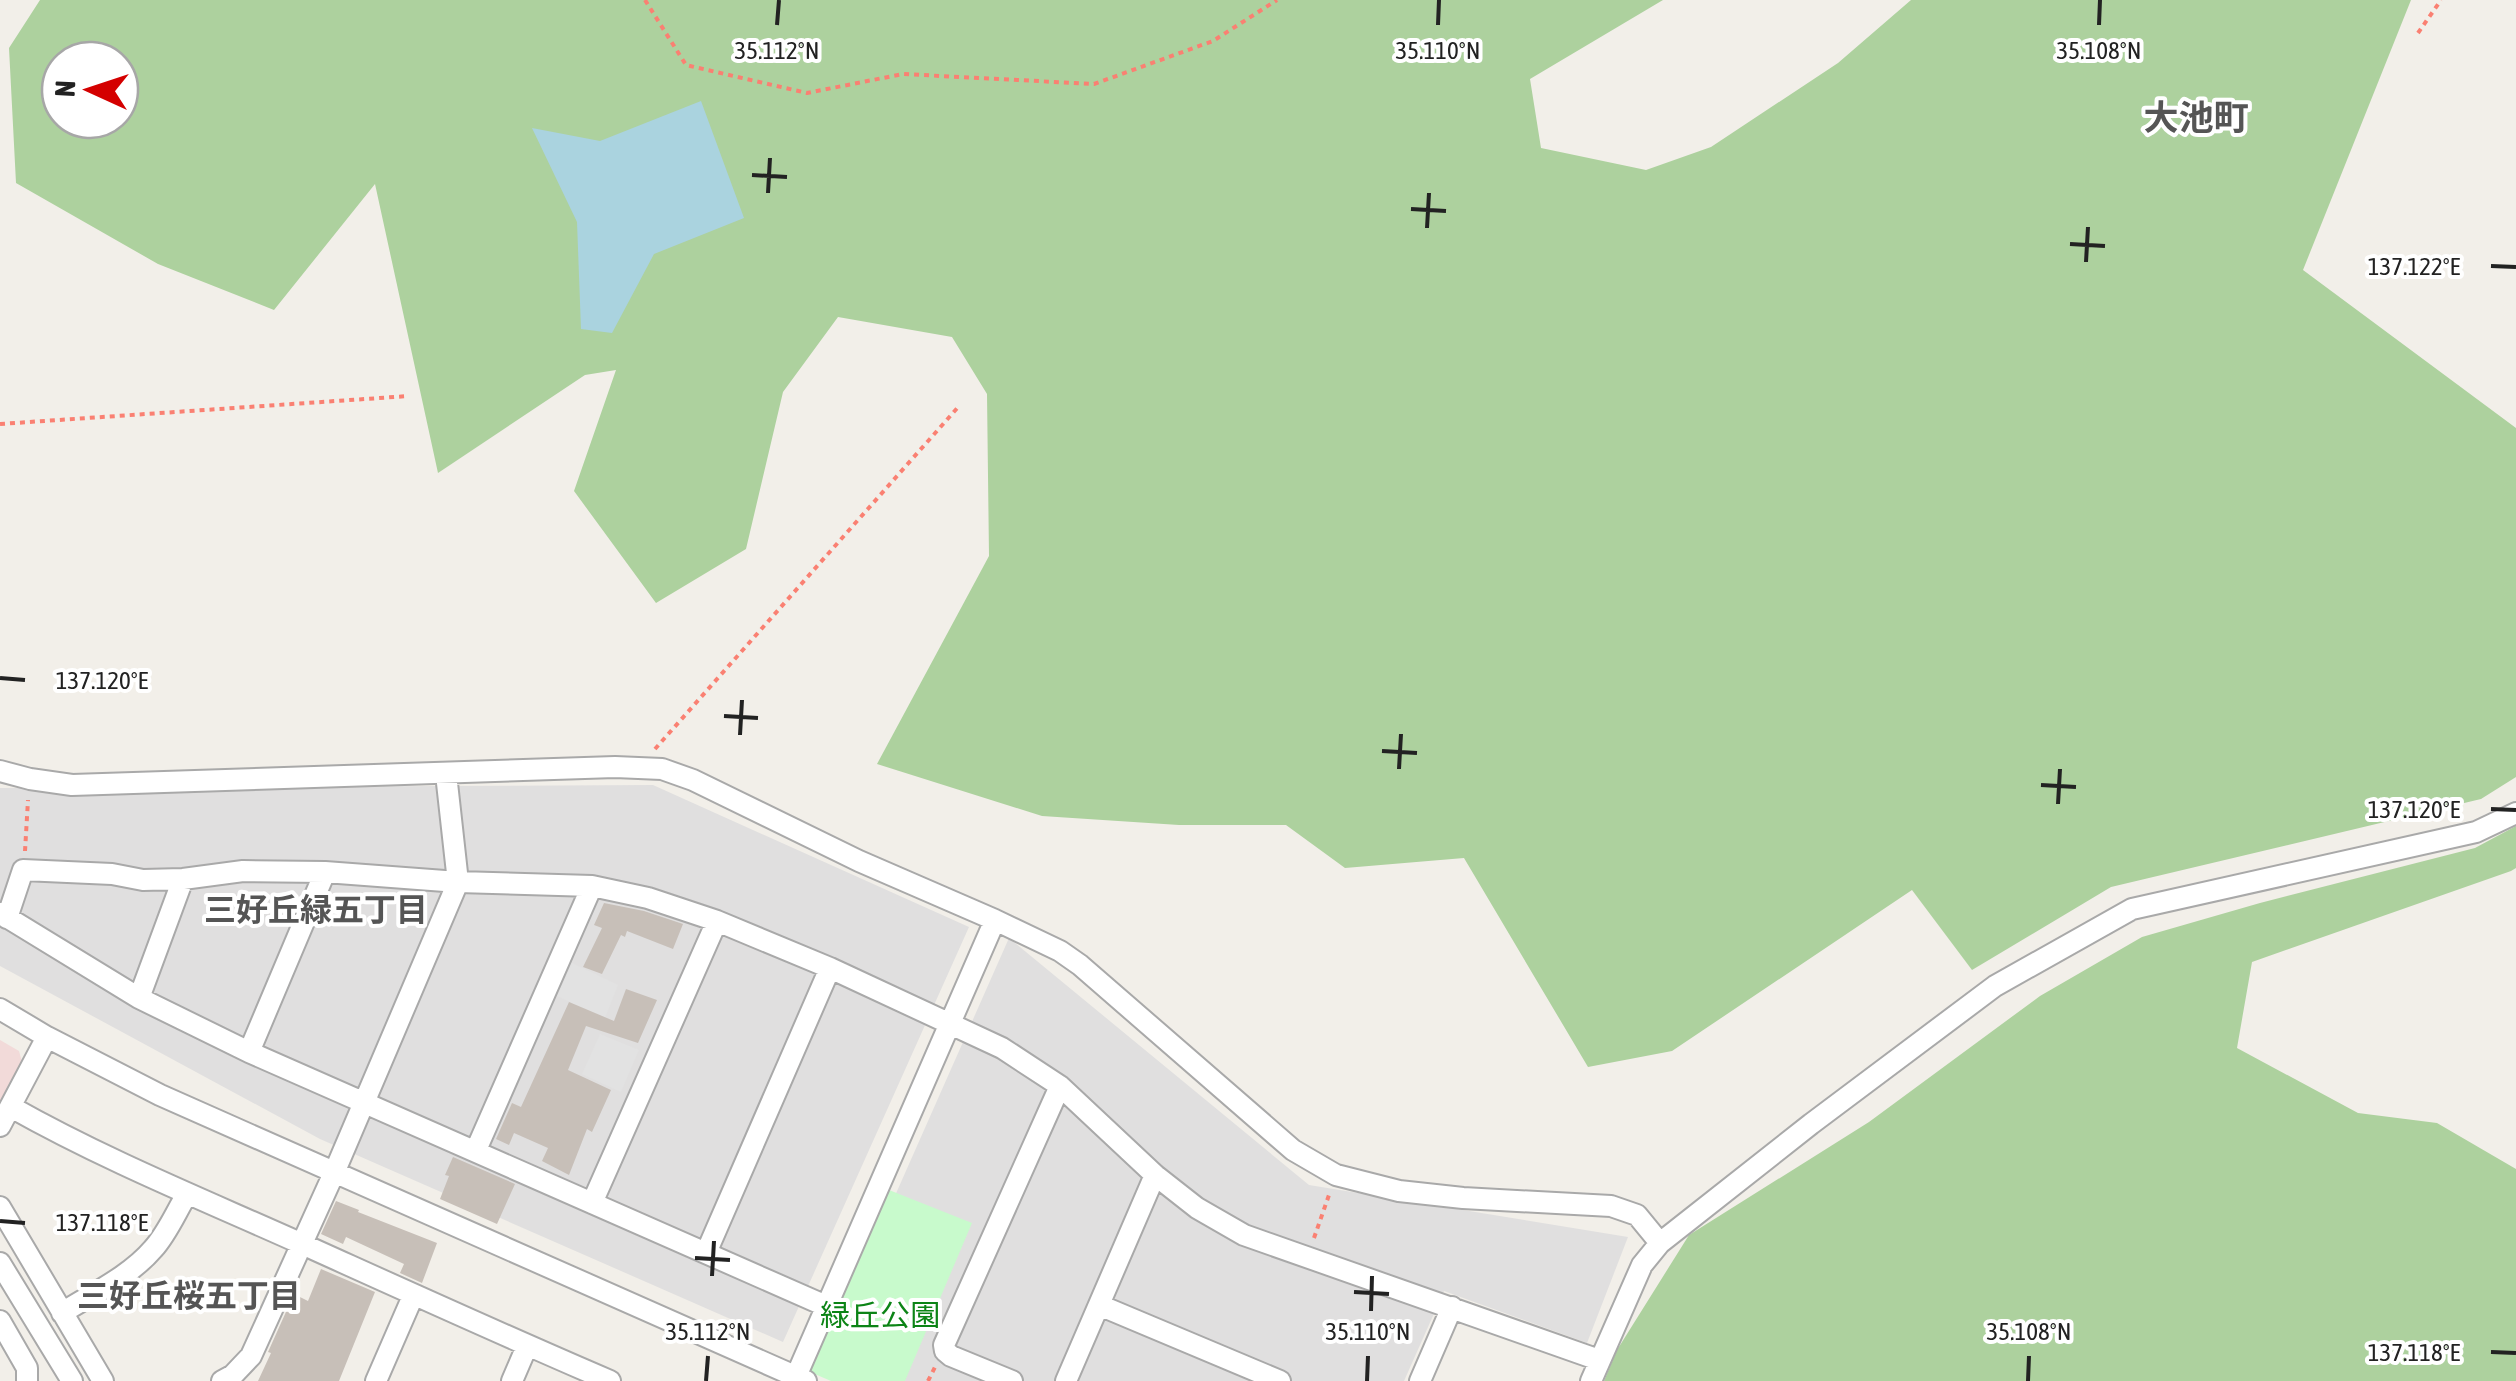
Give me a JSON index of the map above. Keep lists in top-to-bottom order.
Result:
{
  "districts": ["大池町", "三好丘緑五丁目", "三好丘桜五丁目"],
  "parks": ["緑丘公園"],
  "north": "left",
  "coordinates": [
    "35.112°N",
    "35.110°N",
    "35.108°N",
    "137.122°E",
    "137.120°E",
    "137.118°E"
  ]
}
